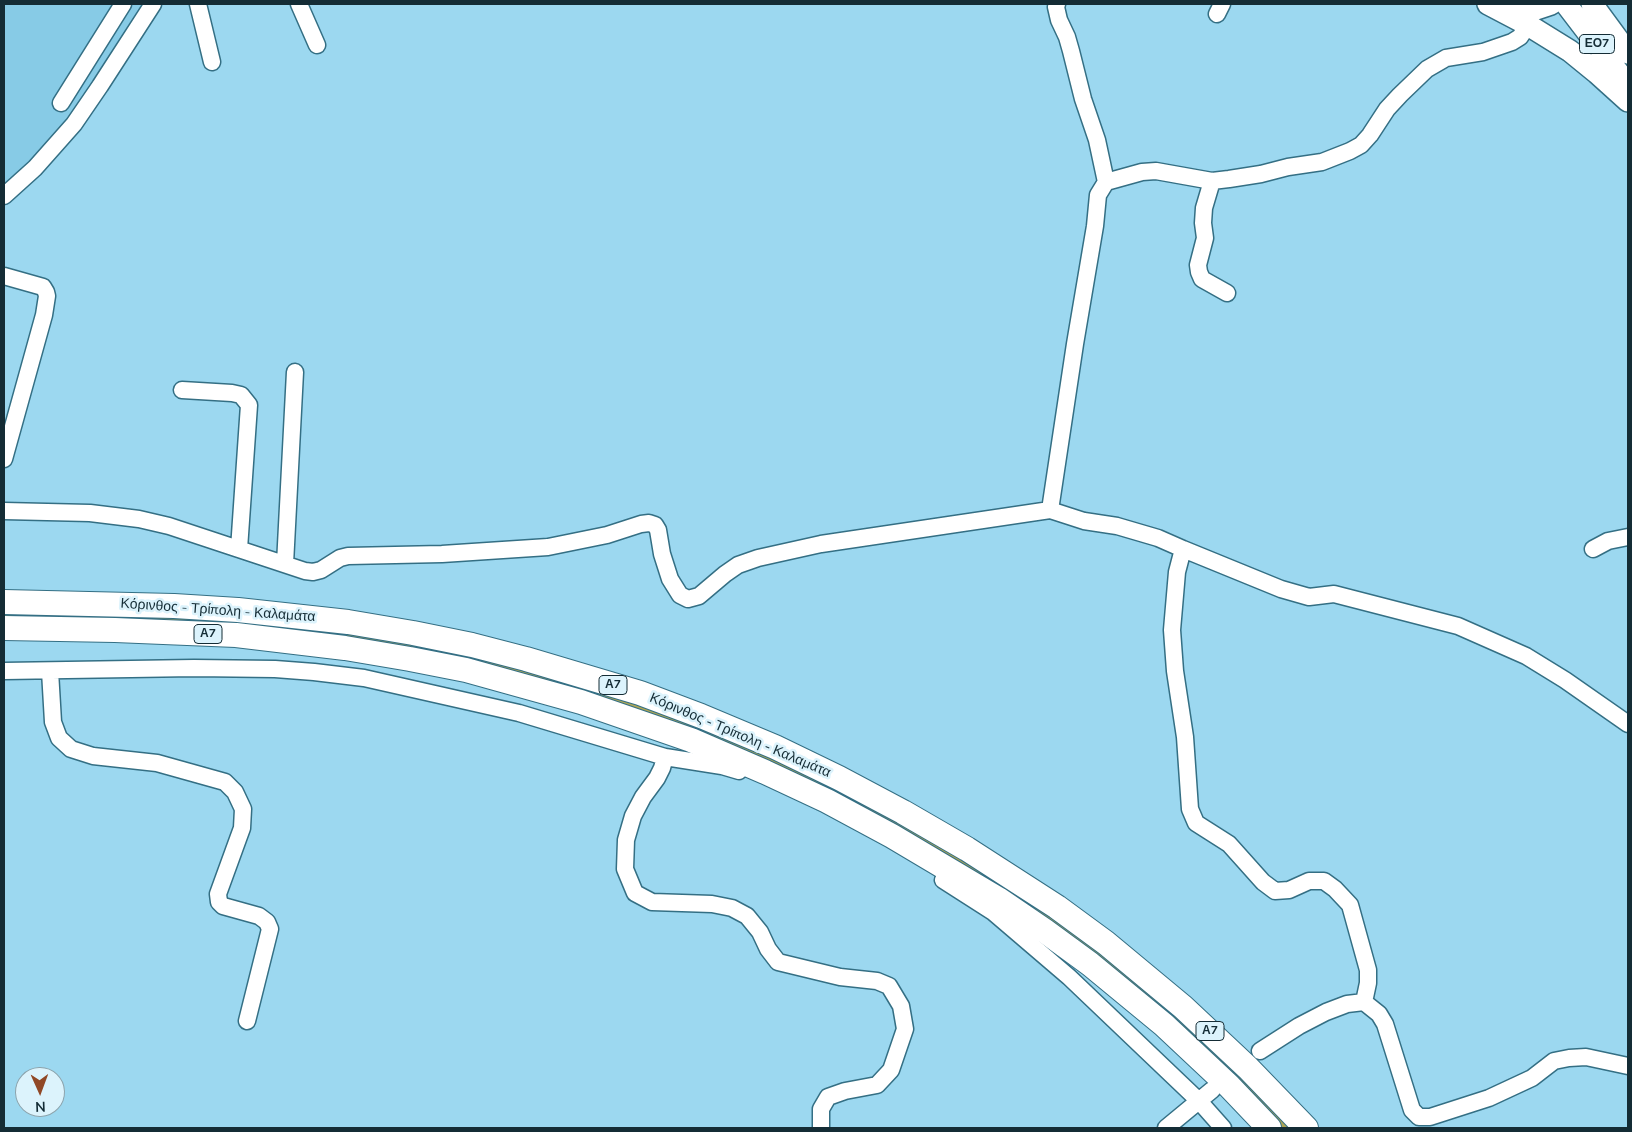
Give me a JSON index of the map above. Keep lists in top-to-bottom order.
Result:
{
  "streets": {
    "highway": ["Κόρινθος - Τρίπολη - Καλαμάτα", "Α7"],
    "main road": ["ΕΟ7"]
  },
  "north": "bottom"
}
